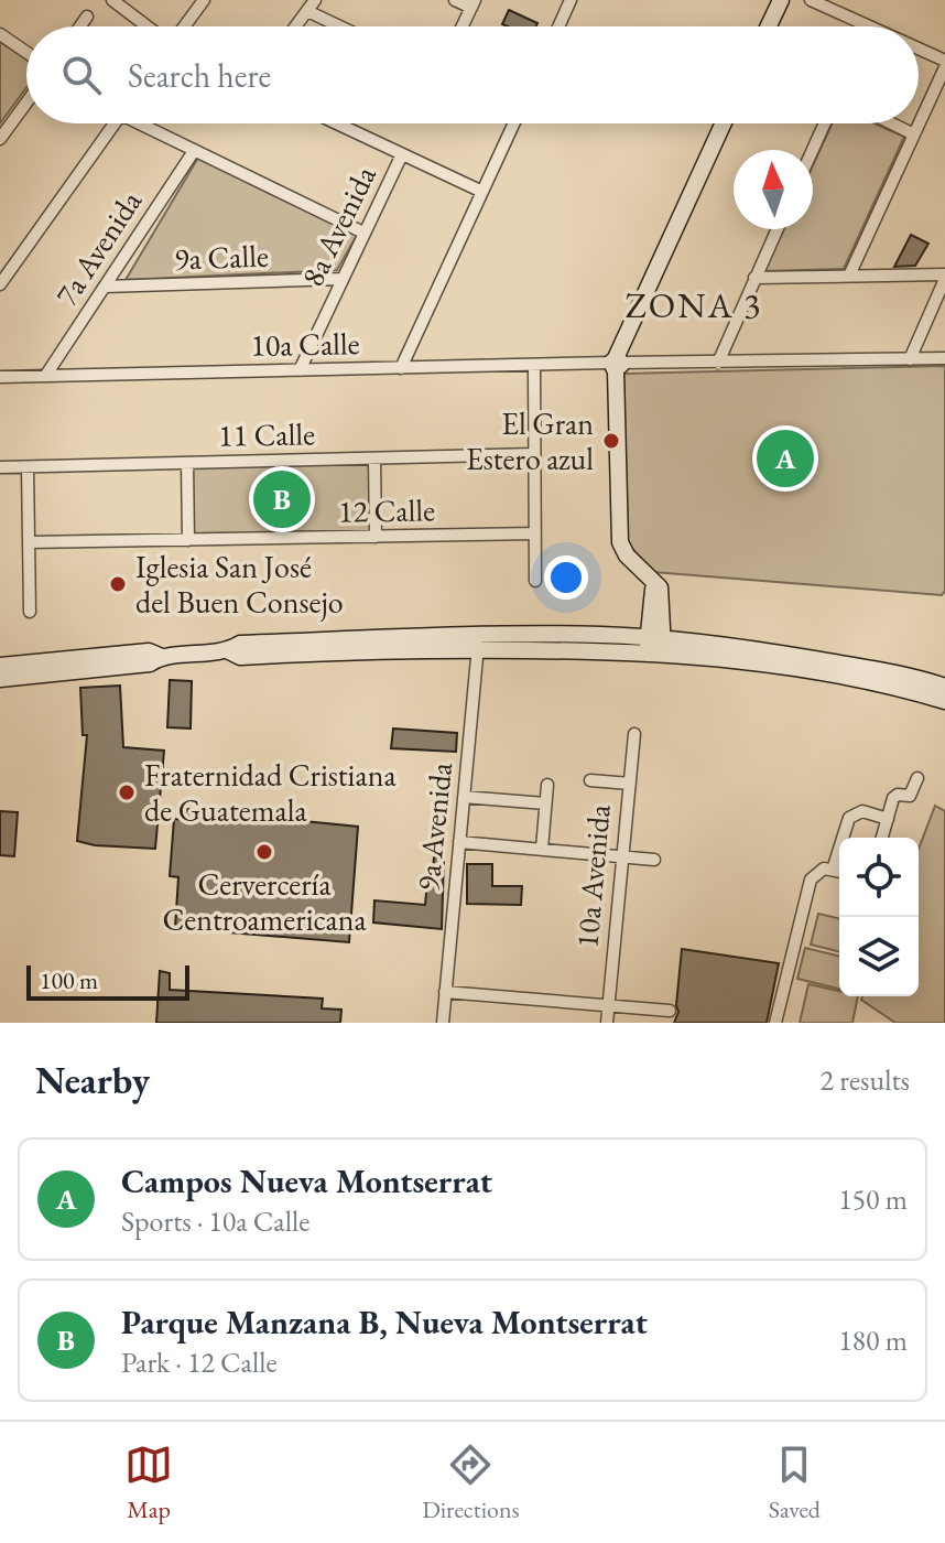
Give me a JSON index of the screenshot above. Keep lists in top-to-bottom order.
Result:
{
  "streets": {
    "street": [
      "8a Avenida",
      "7a Avenida",
      "9a Calle",
      "10a Calle",
      "11 Calle",
      "12 Calle",
      "9a Avenida",
      "10a Avenida"
    ]
  },
  "crossings": [
    ["8a Avenida", "9a Calle"],
    ["8a Avenida", "10a Calle"],
    ["7a Avenida", "9a Calle"],
    ["7a Avenida", "10a Calle"]
  ],
  "districts": ["ZONA 3"],
  "places": [
    "El Gran Estero azul",
    "Iglesia San José del Buen Consejo",
    "Fraternidad Cristiana de Guatemala",
    "Cervercería Centroamericana"
  ],
  "scale_bar": "100 m",
  "north": "top",
  "page": {
    "search": "Search here",
    "pins": ["A", "B"],
    "scale": "100 m",
    "heading": ["Nearby", "2 results"],
    "list": [
      {
        "mark": "A",
        "name": "Campos Nueva Montserrat",
        "note": "Sports · 10a Calle",
        "value": "150 m"
      },
      {
        "mark": "B",
        "name": "Parque Manzana B, Nueva Montserrat",
        "note": "Park · 12 Calle",
        "value": "180 m"
      }
    ],
    "nav": ["Map", "Directions", "Saved"]
  }
}
